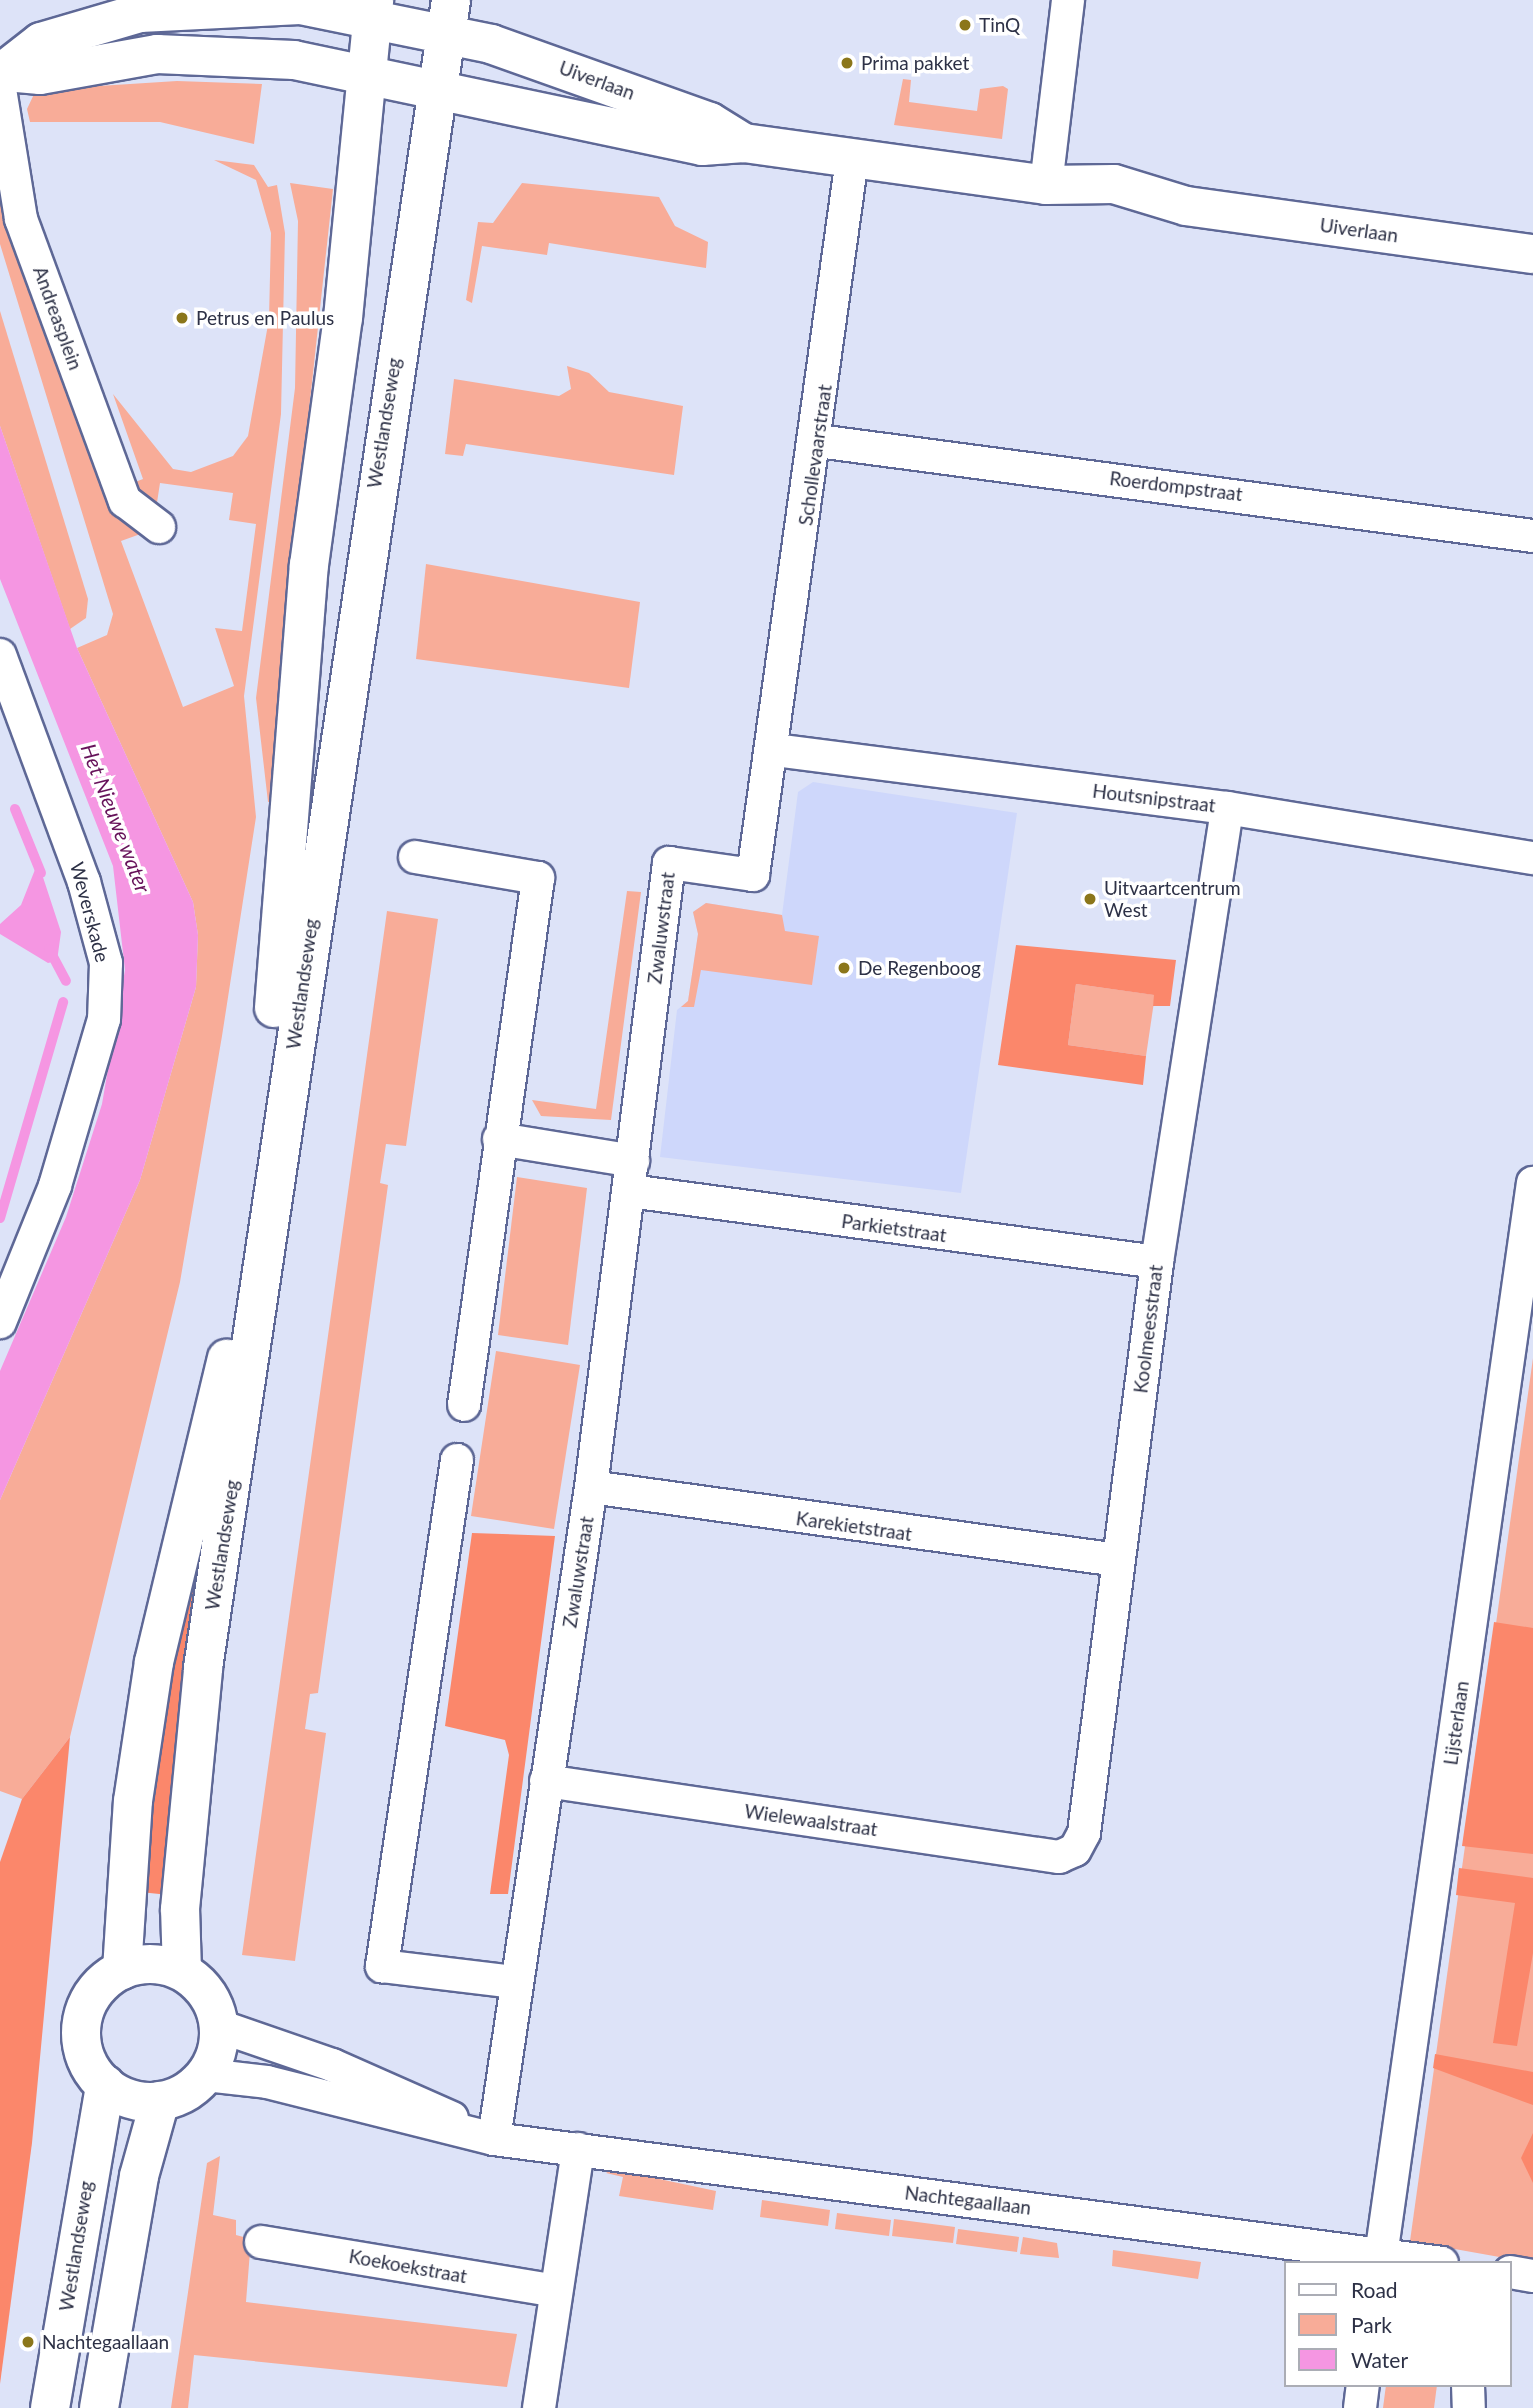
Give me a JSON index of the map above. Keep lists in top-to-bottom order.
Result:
{
  "streets": {
    "main road": ["Uiverlaan", "Westlandseweg"],
    "street": [
      "Andreasplein",
      "Schollevaarstraat",
      "Roerdompstraat",
      "Houtsnipstraat",
      "Weverskade",
      "Zwaluwstraat",
      "Parkietstraat",
      "Koolmeesstraat",
      "Karekietstraat",
      "Lijsterlaan",
      "Wielewaalstraat",
      "Nachtegaallaan",
      "Koekoekstraat"
    ]
  },
  "crossings": [
    ["Uiverlaan", "Andreasplein"],
    ["Uiverlaan", "Westlandseweg"],
    ["Uiverlaan", "Schollevaarstraat"],
    ["Westlandseweg", "Nachtegaallaan"],
    ["Schollevaarstraat", "Roerdompstraat"],
    ["Schollevaarstraat", "Houtsnipstraat"],
    ["Schollevaarstraat", "Zwaluwstraat"],
    ["Houtsnipstraat", "Zwaluwstraat"],
    ["Houtsnipstraat", "Koolmeesstraat"],
    ["Zwaluwstraat", "Parkietstraat"],
    ["Zwaluwstraat", "Karekietstraat"],
    ["Zwaluwstraat", "Wielewaalstraat"],
    ["Zwaluwstraat", "Nachtegaallaan"],
    ["Parkietstraat", "Koolmeesstraat"],
    ["Koolmeesstraat", "Karekietstraat"],
    ["Koolmeesstraat", "Wielewaalstraat"],
    ["Lijsterlaan", "Nachtegaallaan"]
  ],
  "water": ["Het Nieuwe water"],
  "places": [
    "TinQ",
    "Prima pakket",
    "Petrus en Paulus",
    "Uitvaartcentrum West",
    "De Regenboog",
    "Nachtegaallaan"
  ],
  "legend": ["Road", "Park", "Water"]
}
